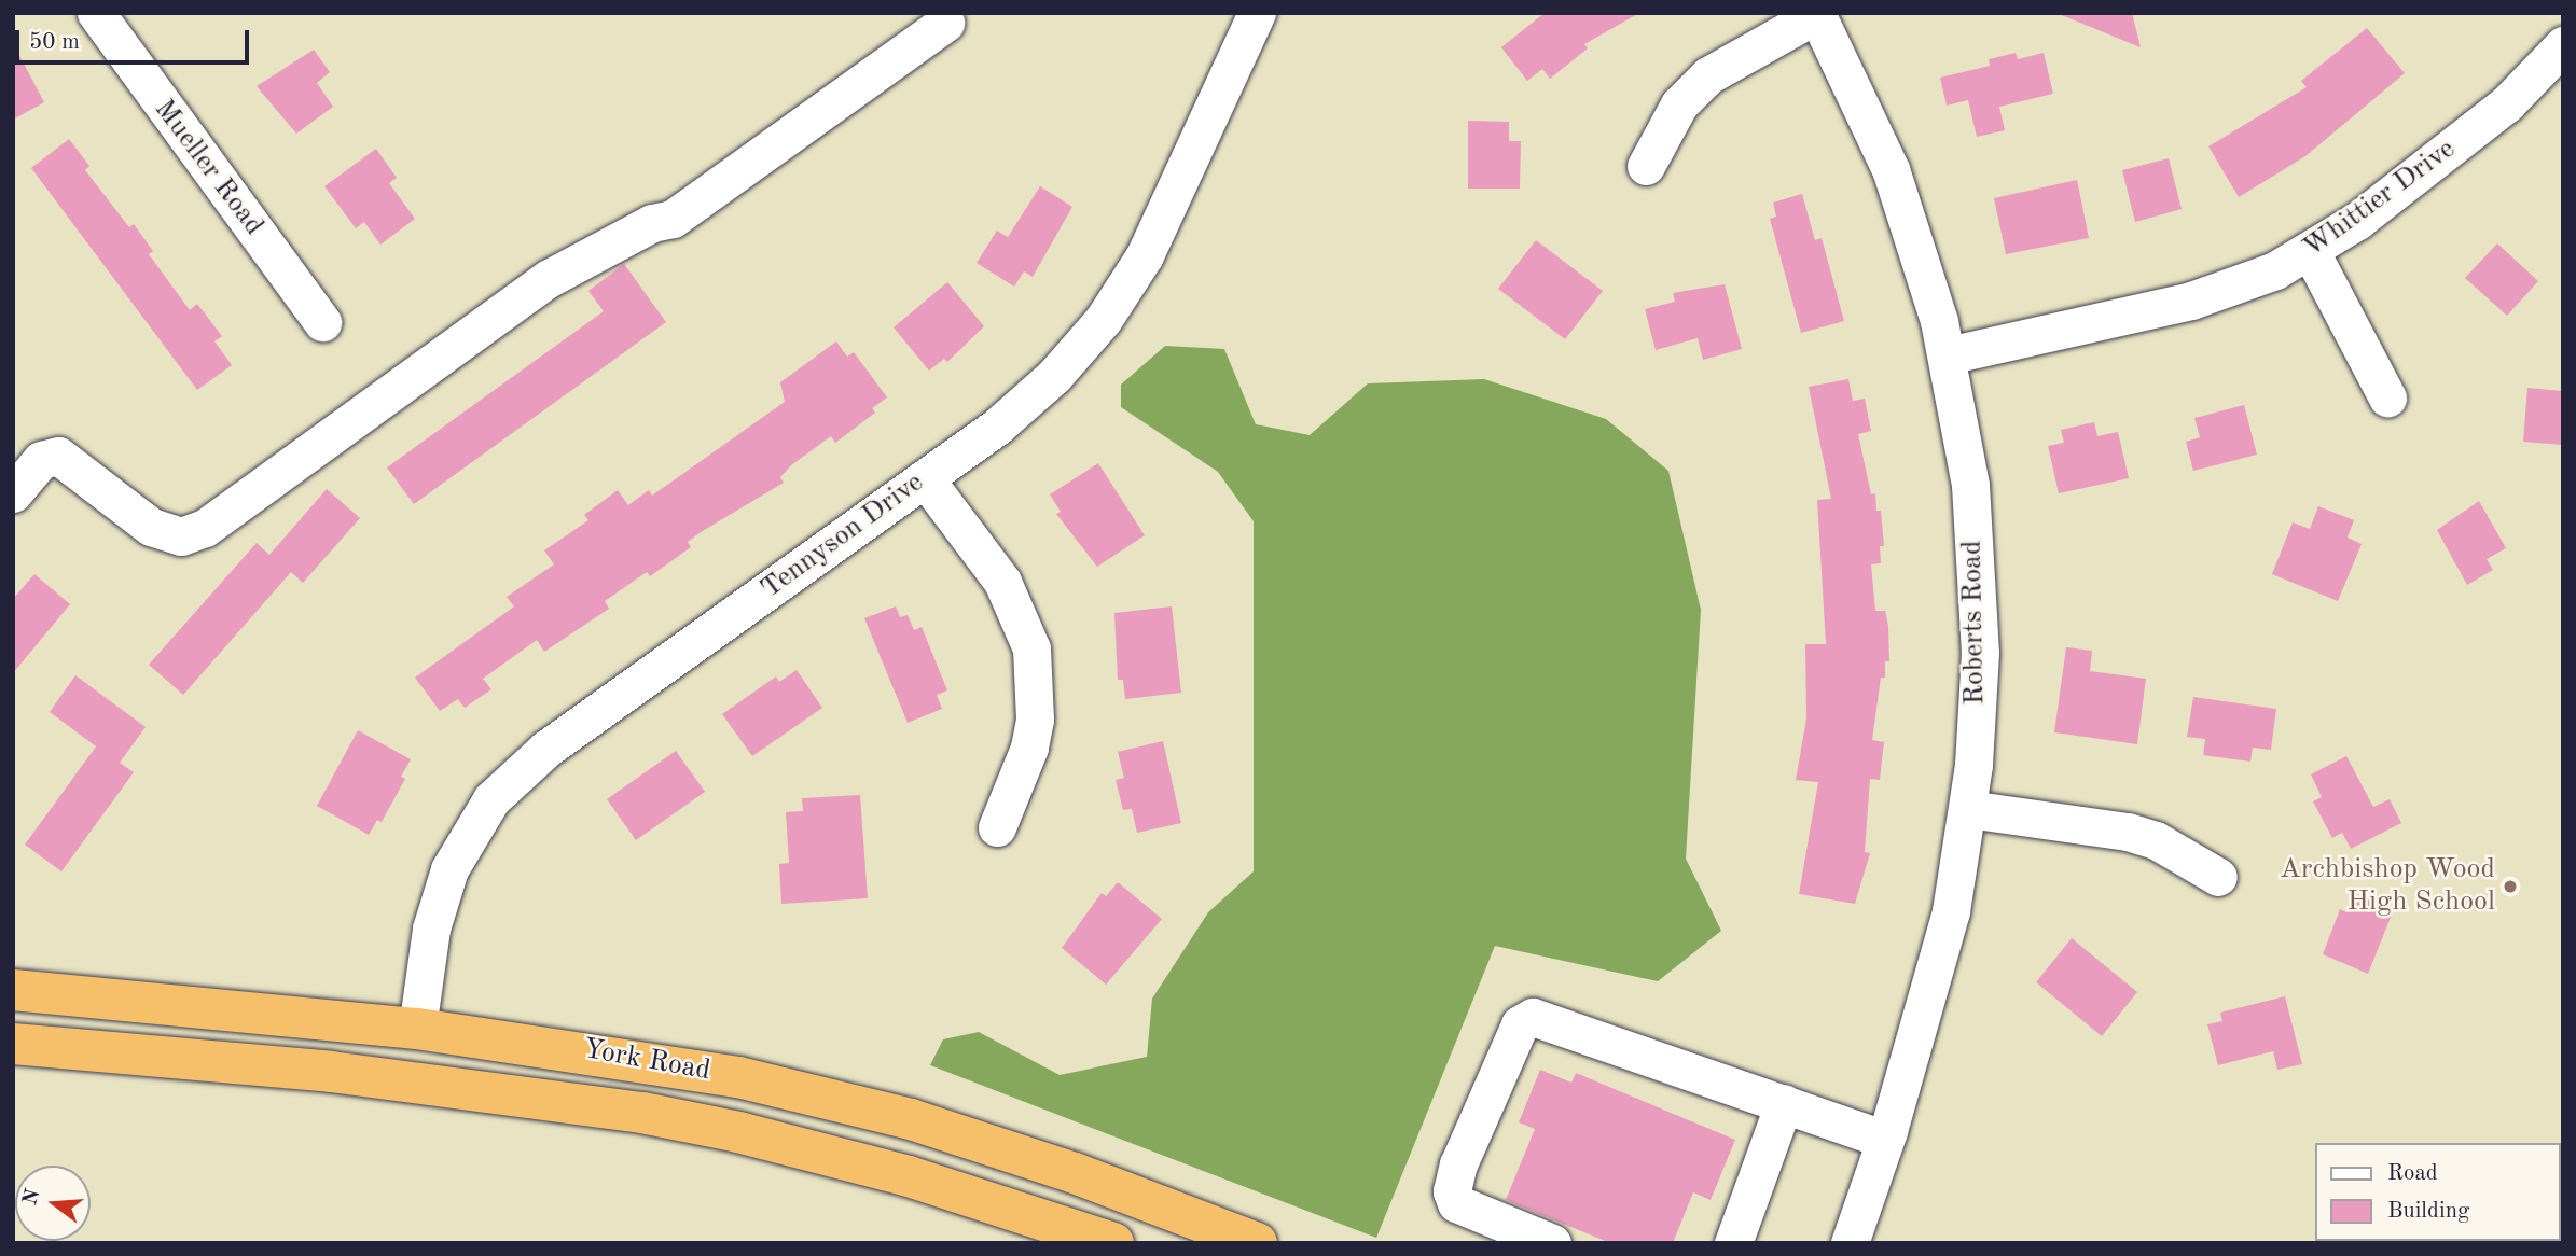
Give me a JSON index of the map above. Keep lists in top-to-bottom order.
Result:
{
  "streets": {
    "highway": ["York Road"],
    "street": [
      "Mueller Road",
      "Whittier Drive",
      "Tennyson Drive",
      "Roberts Road"
    ]
  },
  "crossings": [
    ["Whittier Drive", "Roberts Road"],
    ["Tennyson Drive", "York Road"]
  ],
  "places": ["Archbishop Wood High School"],
  "legend": ["Road", "Building"],
  "scale_bar": "50 m",
  "north": "left"
}
